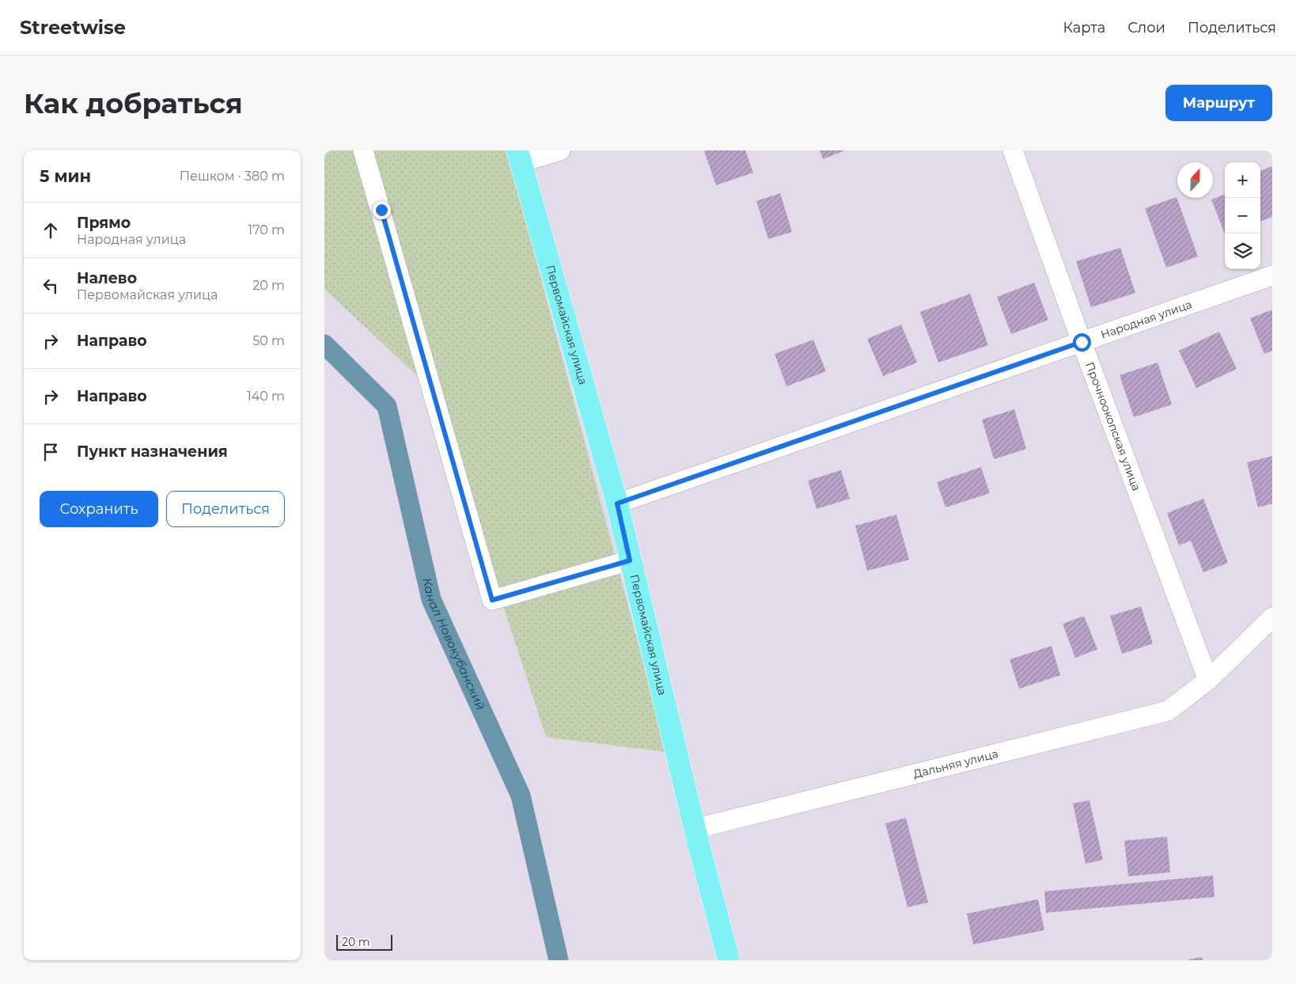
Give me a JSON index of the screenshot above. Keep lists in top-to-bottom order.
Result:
{
  "streets": {
    "main road": ["Первомайская улица"],
    "street": ["Народная улица", "Прочноокопская улица", "Дальняя улица"]
  },
  "crossings": [
    ["Народная улица", "Первомайская улица"],
    ["Народная улица", "Прочноокопская улица"],
    ["Первомайская улица", "Дальняя улица"],
    ["Прочноокопская улица", "Дальняя улица"]
  ],
  "water": ["Канал Новокубанский"],
  "scale_bar": "20 m",
  "north": "top",
  "page": {
    "header": "Streetwise",
    "nav": ["Карта", "Слои", "Поделиться"],
    "buttons": [
      "Маршрут",
      ["Сохранить", "Поделиться"]
    ],
    "title": "Как добраться",
    "heading": ["5 мин", "Пешком · 380 m"],
    "map_buttons": ["+", "−"],
    "list": [
      ["Прямо", "Народная улица", "170 m"],
      ["Налево", "Первомайская улица", "20 m"],
      ["Направо", "50 m"],
      ["Направо", "140 m"],
      "Пункт назначения"
    ],
    "scale": "20 m"
  }
}
